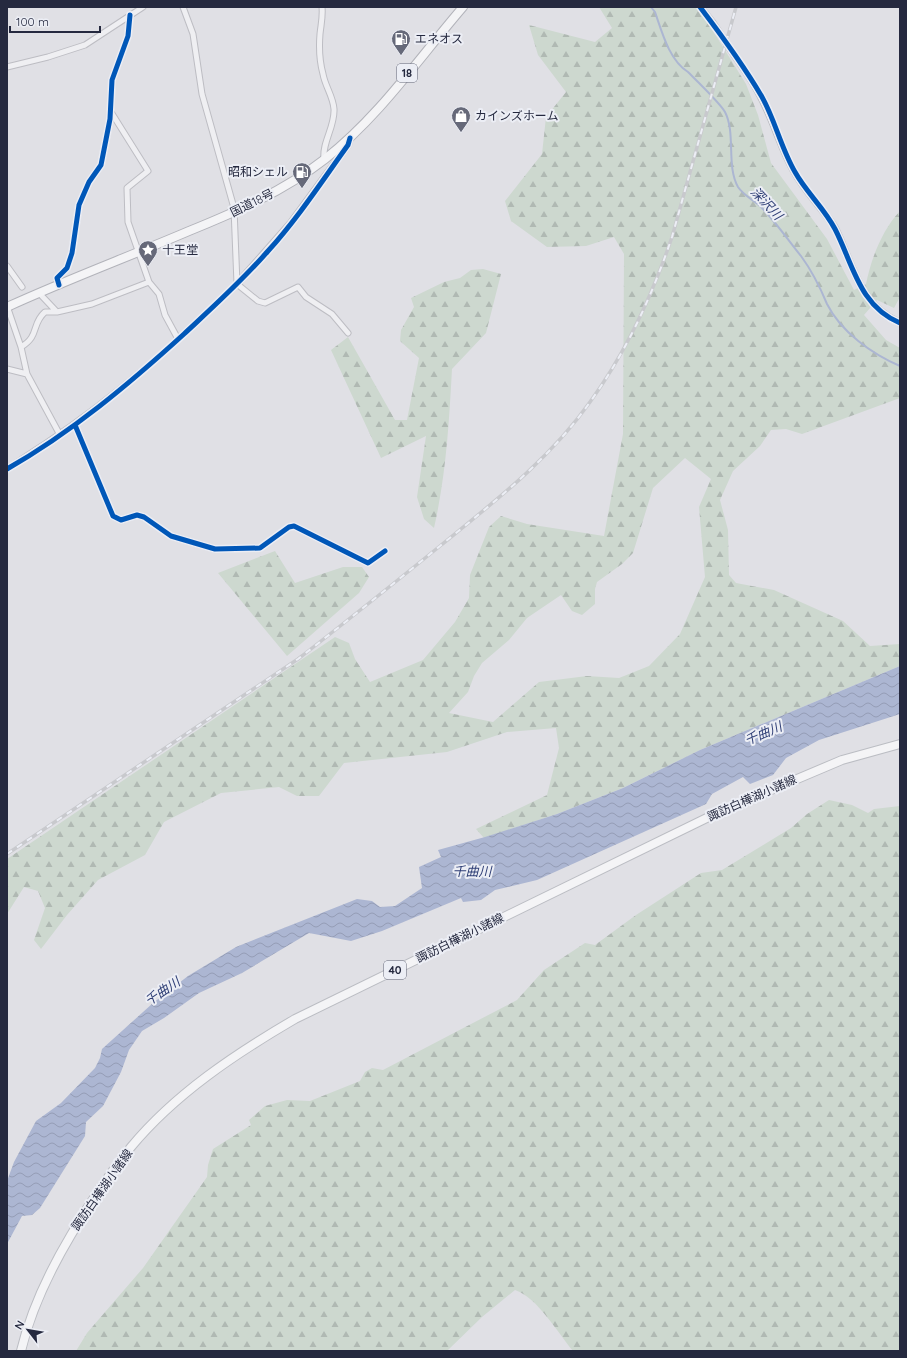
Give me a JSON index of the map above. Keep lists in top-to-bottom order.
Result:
{
  "streets": {
    "main road": [
      "18",
      "国道18号",
      "諏訪白樺湖小諸線",
      "40"
    ]
  },
  "water": ["深沢川", "千曲川"],
  "places": {
    "fuel station": ["エネオス", "昭和シェル"],
    "shop": ["カインズホーム"],
    "place": ["十王堂"]
  },
  "scale_bar": "100 m",
  "north": "top left"
}
